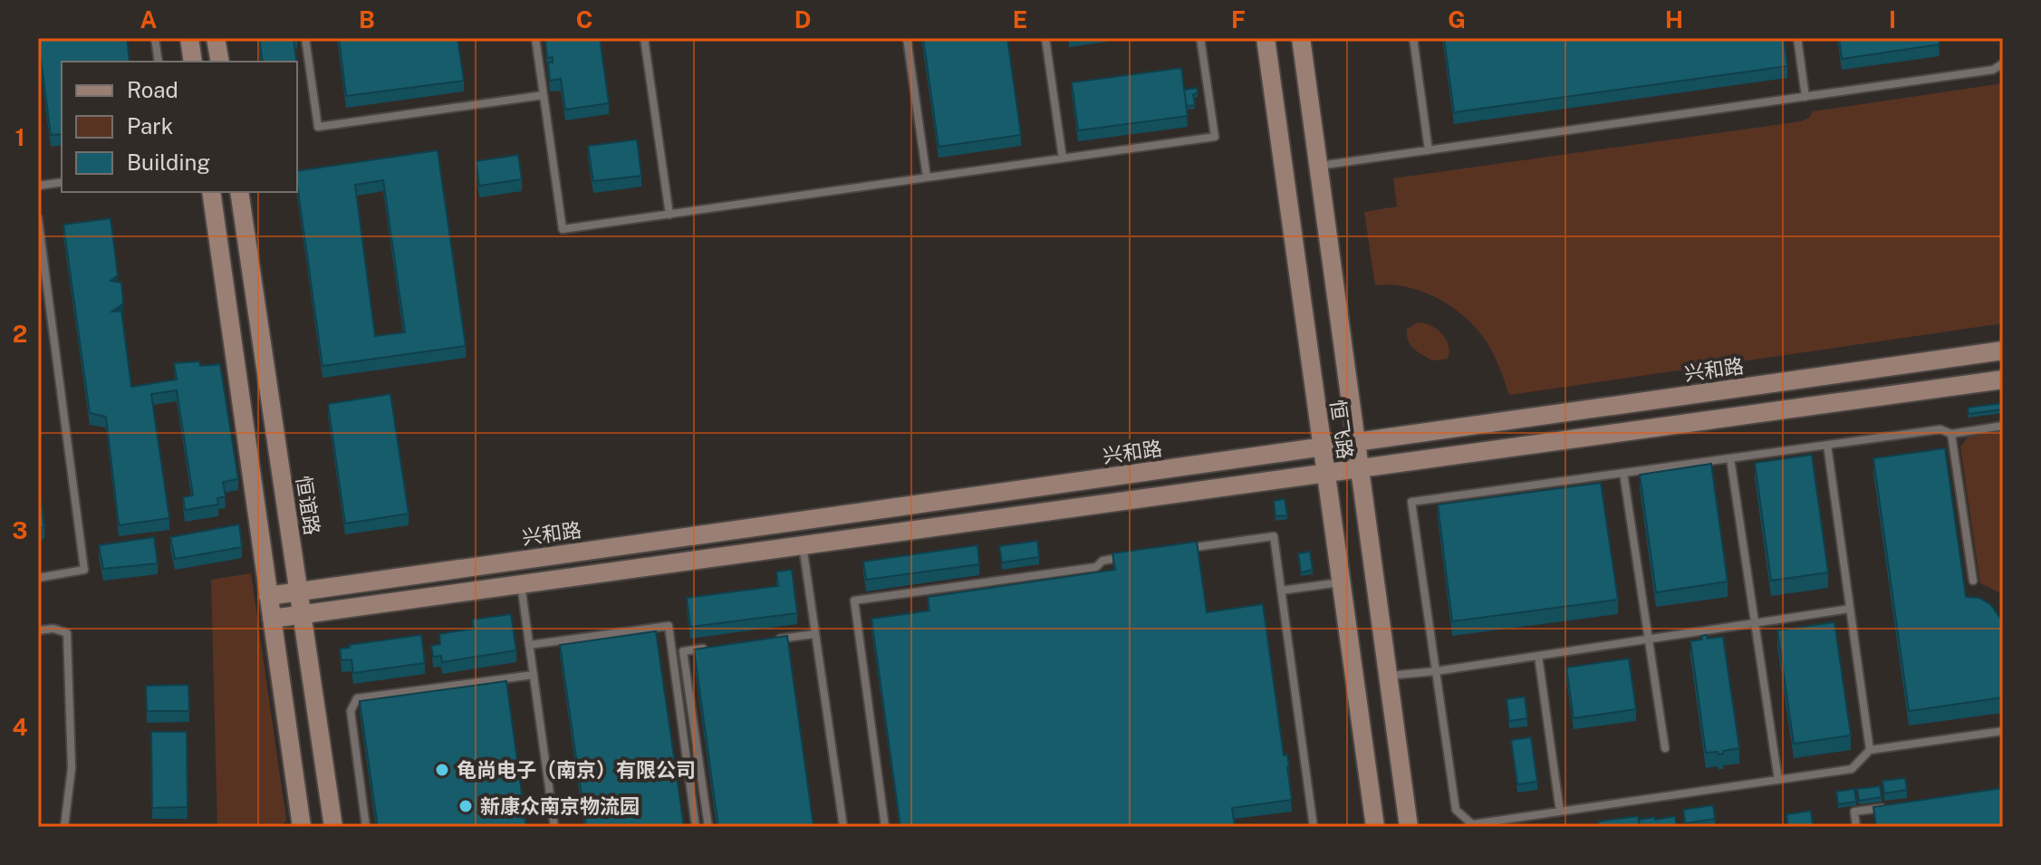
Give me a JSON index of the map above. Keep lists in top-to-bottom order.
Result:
{
  "streets": {
    "main road": ["兴和路", "恒飞路", "恒谊路"]
  },
  "crossings": [
    ["兴和路", "恒飞路"],
    ["兴和路", "恒谊路"]
  ],
  "places": ["龟尚电子（南京）有限公司", "新康众南京物流园"],
  "legend": ["Road", "Park", "Building"],
  "grid": {
    "columns": [
      "A",
      "B",
      "C",
      "D",
      "E",
      "F",
      "G",
      "H",
      "I"
    ],
    "rows": [
      "1",
      "2",
      "3",
      "4"
    ]
  }
}
